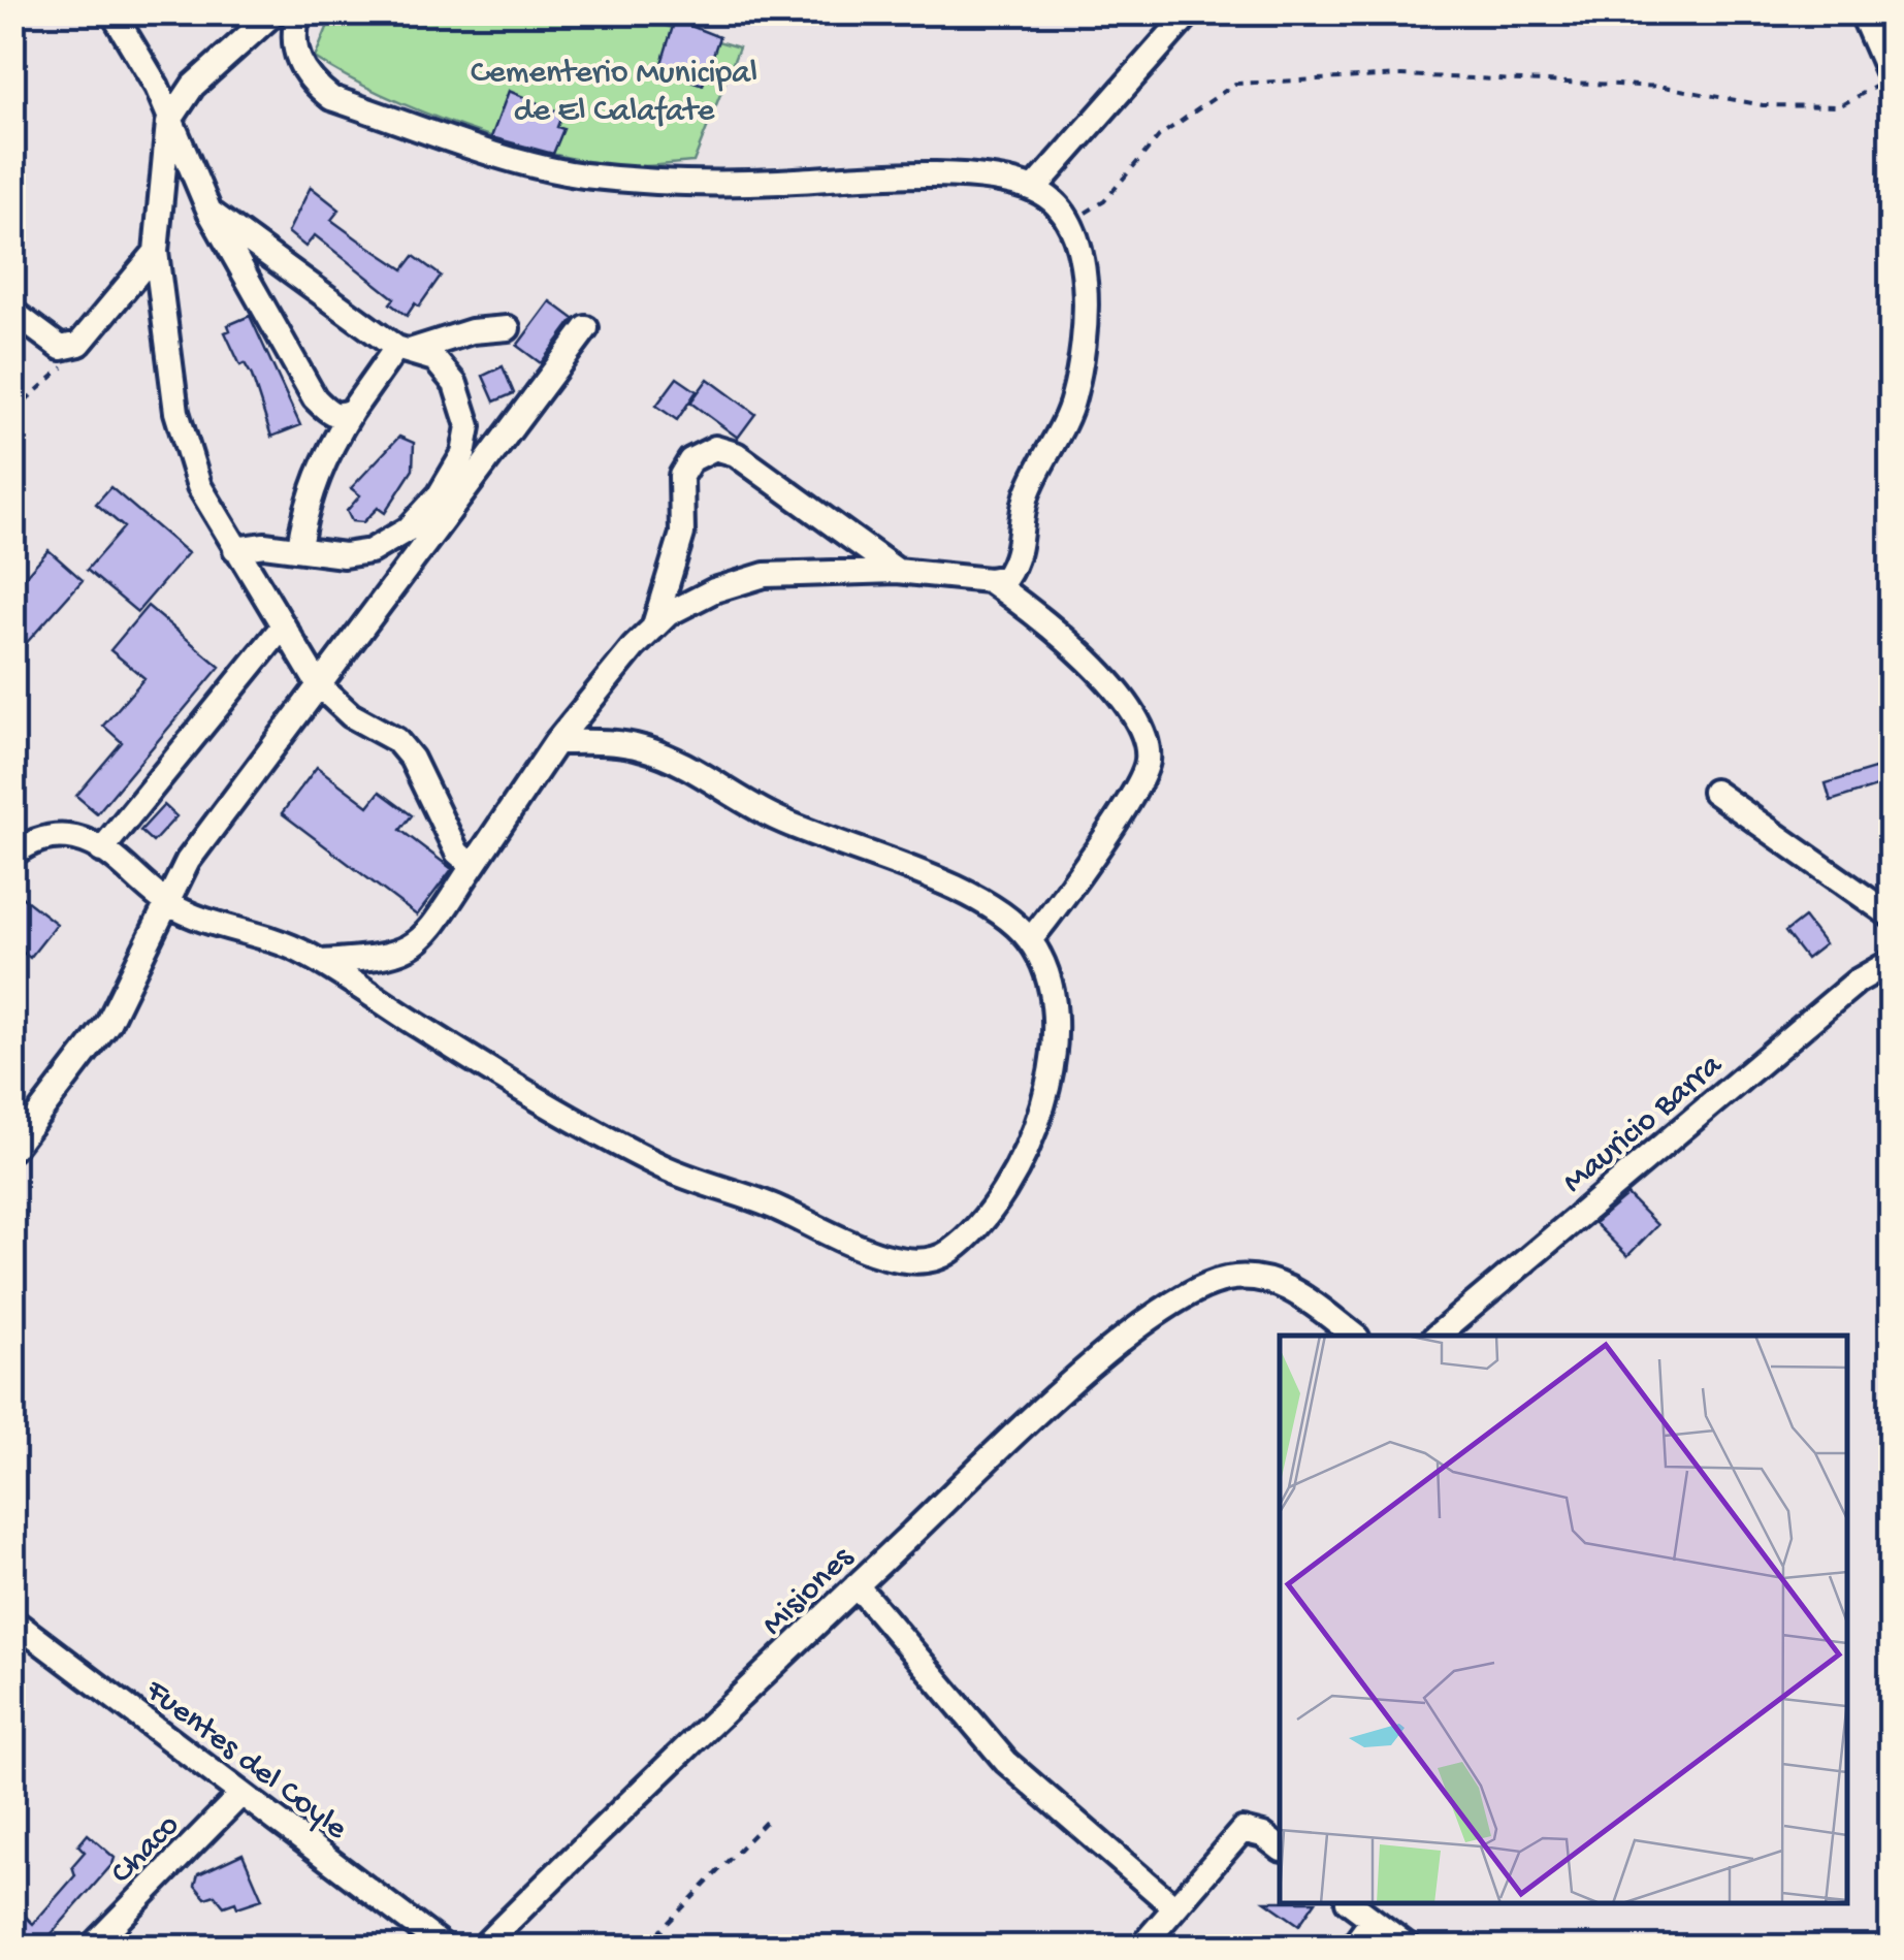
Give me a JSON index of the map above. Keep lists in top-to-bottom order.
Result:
{
  "streets": {
    "street": [
      "Mauricio Barra",
      "Misiones",
      "Fuentes del Coyle",
      "Chaco"
    ]
  },
  "crossings": [
    ["Fuentes del Coyle", "Chaco"]
  ],
  "parks": ["Cementerio Municipal de El Calafate"]
}
